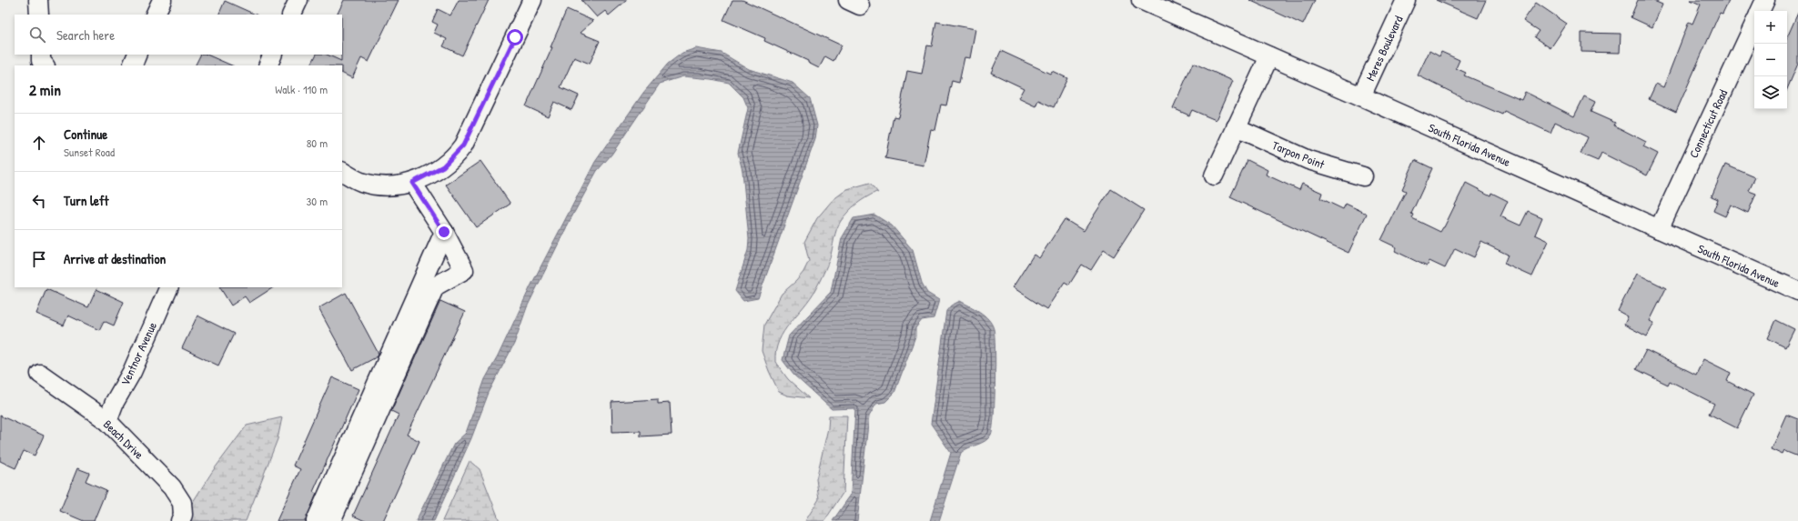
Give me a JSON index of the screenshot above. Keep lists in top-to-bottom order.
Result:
{
  "streets": {
    "street": [
      "Meres Boulevard",
      "Connecticut Road",
      "South Florida Avenue",
      "Tarpon Point",
      "Ventnor Avenue",
      "Beach Drive"
    ]
  },
  "crossings": [
    ["Meres Boulevard", "South Florida Avenue"],
    ["Connecticut Road", "South Florida Avenue"],
    ["Ventnor Avenue", "Beach Drive"]
  ],
  "page": {
    "map_buttons": ["+", "−"],
    "search": "Search here",
    "heading": ["2 min", "Walk · 110 m"],
    "list": [
      ["Continue", "Sunset Road", "80 m"],
      ["Turn left", "30 m"],
      "Arrive at destination"
    ]
  }
}
